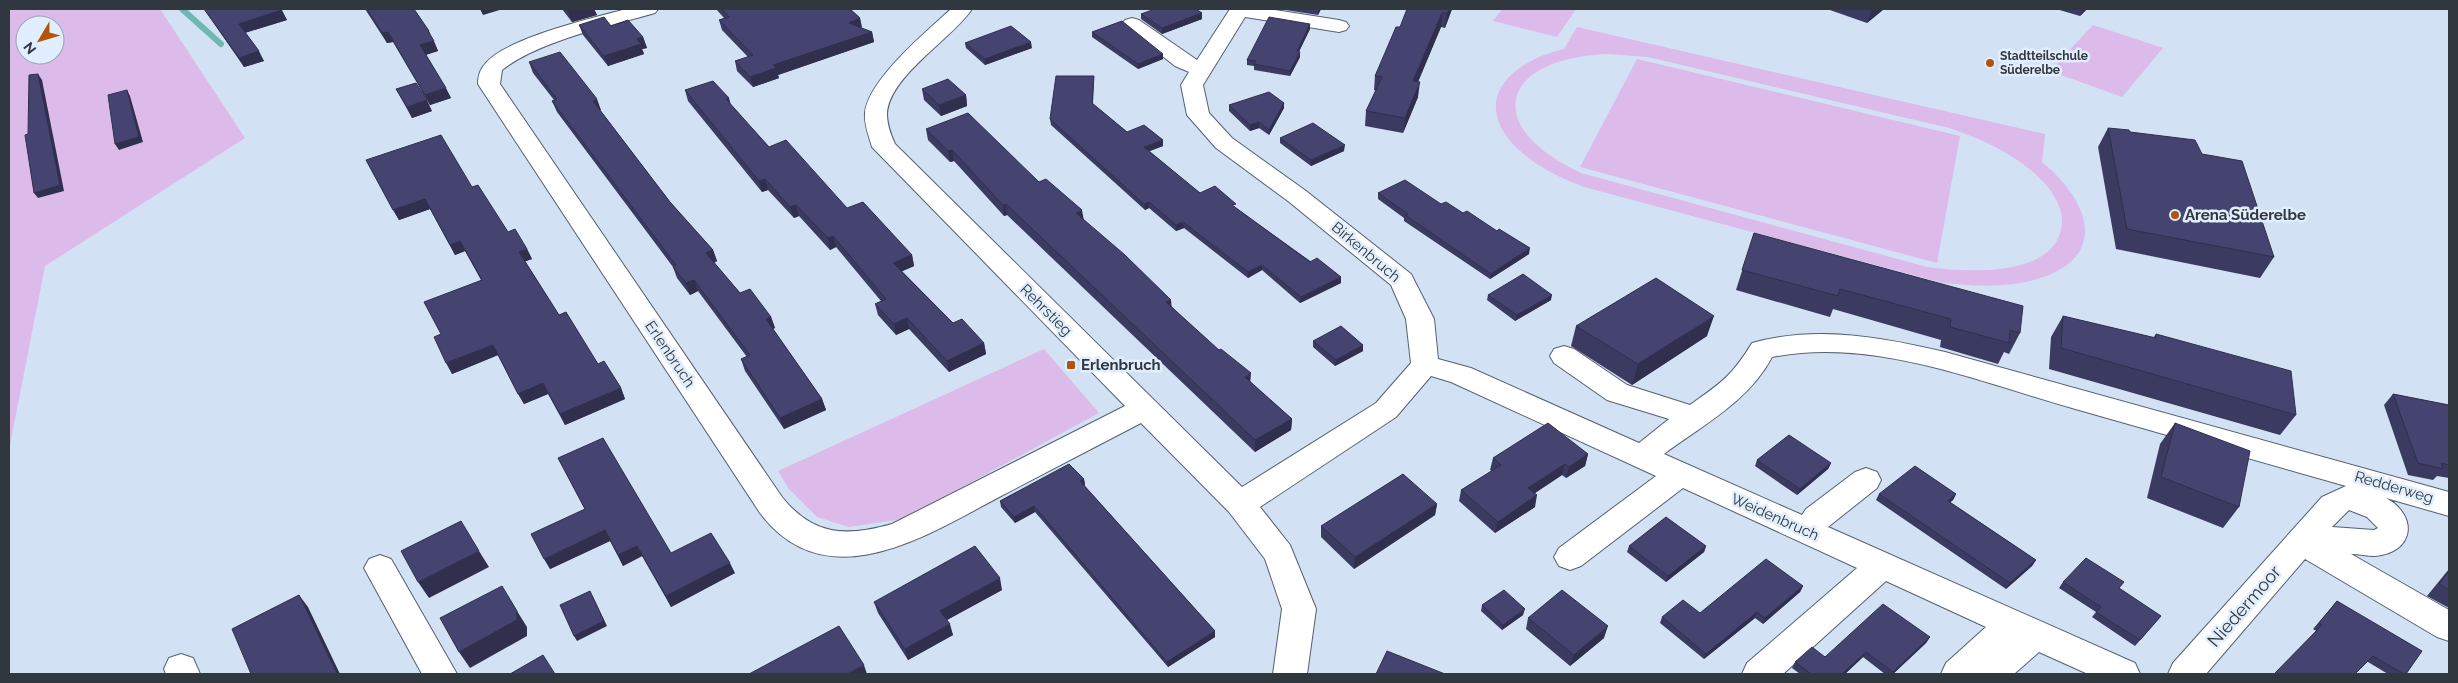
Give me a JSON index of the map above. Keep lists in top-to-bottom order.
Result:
{
  "streets": {
    "street": [
      "Birkenbruch",
      "Rehrstieg",
      "Erlenbruch",
      "Redderweg",
      "Weidenbruch",
      "Niedermoor"
    ]
  },
  "crossings": [
    ["Birkenbruch", "Weidenbruch"],
    ["Rehrstieg", "Erlenbruch"]
  ],
  "places": {
    "other": ["Stadtteilschule Süderelbe", "Arena Süderelbe"],
    "transit": ["Erlenbruch"]
  },
  "north": "bottom left"
}
